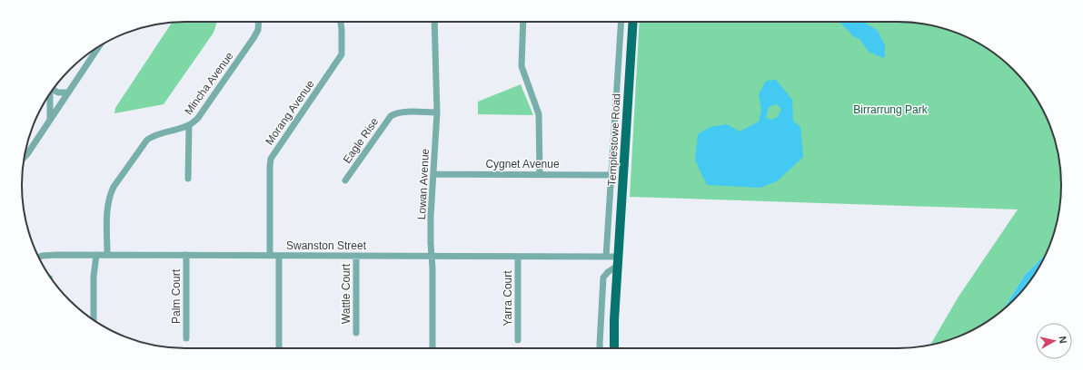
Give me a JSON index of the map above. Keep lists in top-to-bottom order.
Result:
{
  "streets": {
    "main road": ["Templestowe Road"],
    "street": [
      "Mincha Avenue",
      "Morang Avenue",
      "Eagle Rise",
      "Cygnet Avenue",
      "Lowan Avenue",
      "Swanston Street",
      "Wattle Court",
      "Palm Court",
      "Yarra Court"
    ]
  },
  "crossings": [
    ["Mincha Avenue", "Swanston Street"],
    ["Morang Avenue", "Swanston Street"],
    ["Templestowe Road", "Cygnet Avenue"],
    ["Templestowe Road", "Swanston Street"],
    ["Eagle Rise", "Lowan Avenue"],
    ["Cygnet Avenue", "Lowan Avenue"],
    ["Lowan Avenue", "Swanston Street"],
    ["Swanston Street", "Wattle Court"],
    ["Swanston Street", "Palm Court"],
    ["Swanston Street", "Yarra Court"]
  ],
  "parks": ["Birrarrung Park"],
  "north": "right"
}
